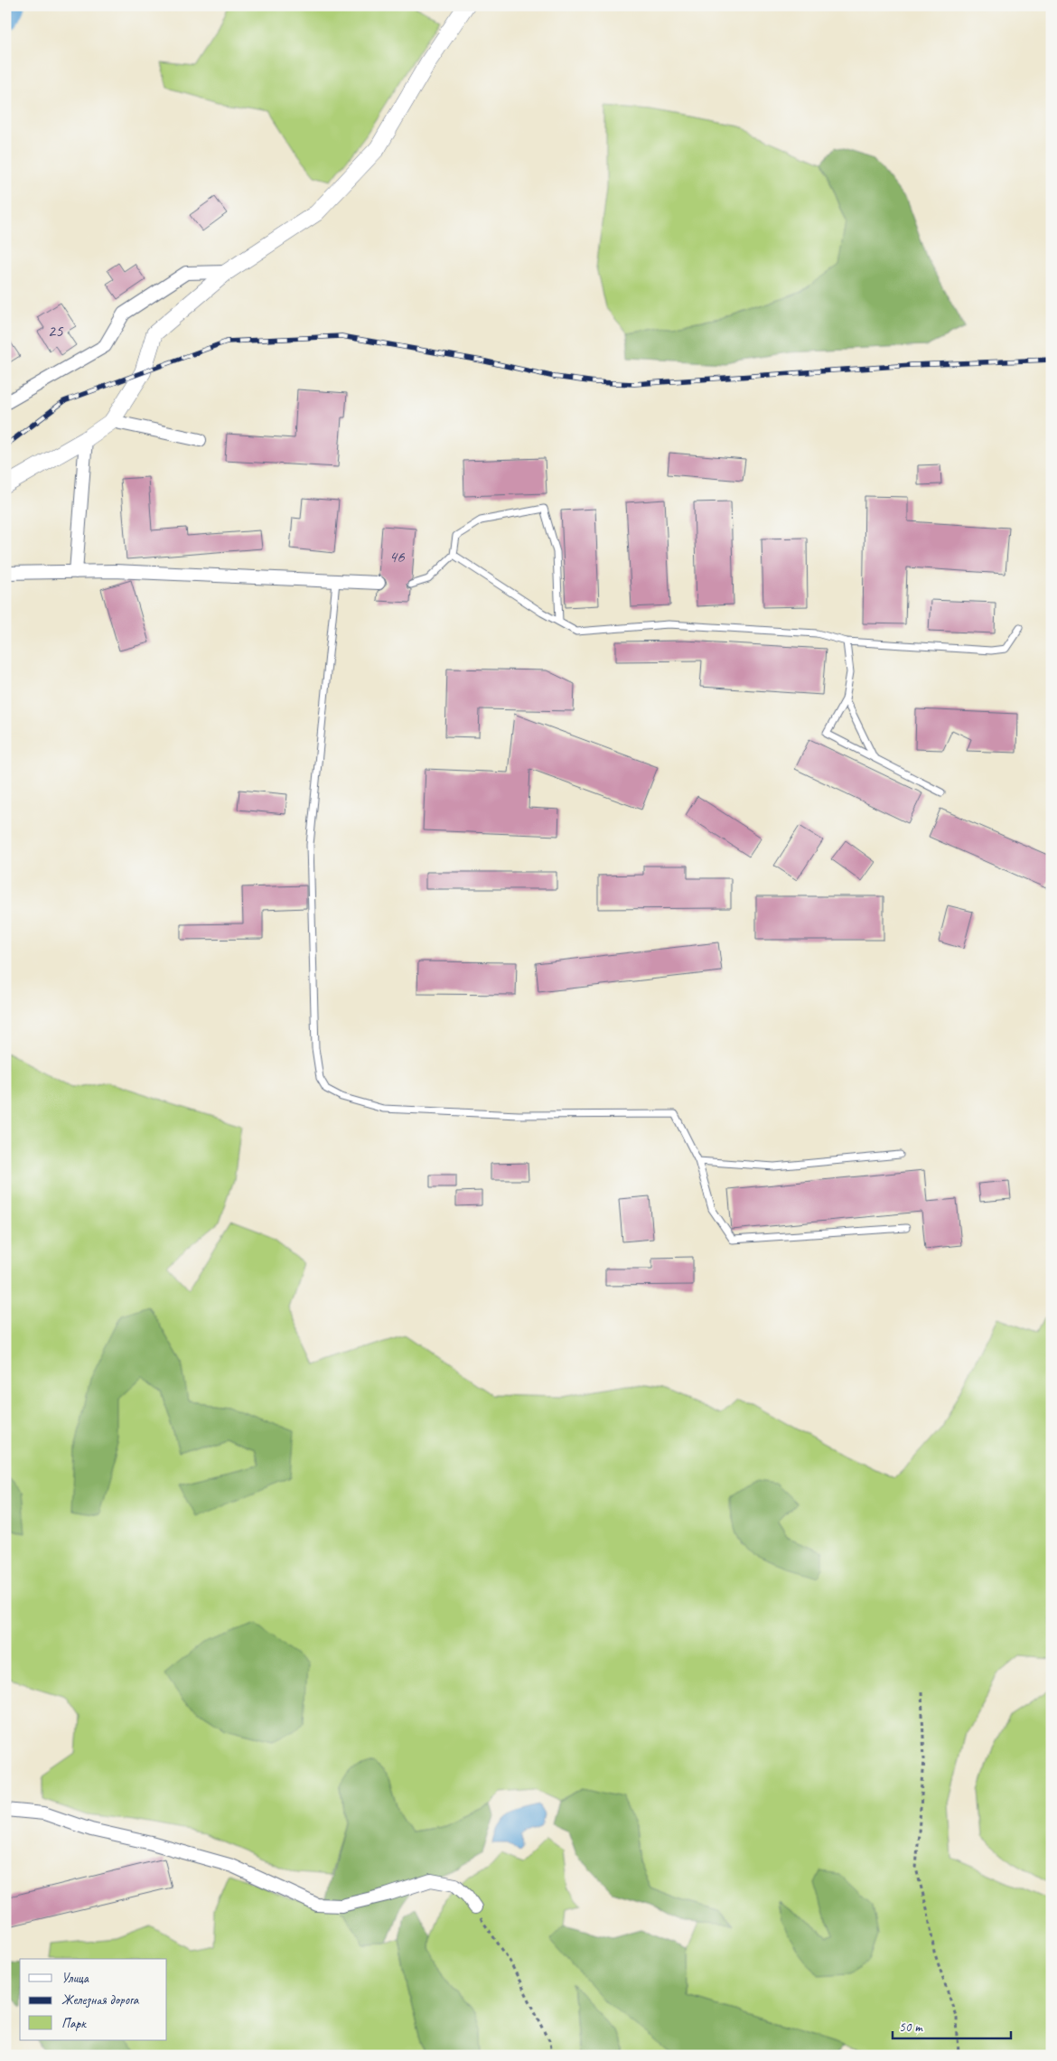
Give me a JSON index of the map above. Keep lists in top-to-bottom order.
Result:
{
  "house_numbers": ["25", "46"],
  "legend": ["Улица", "Железная дорога", "Парк"],
  "scale_bar": "50 m"
}
